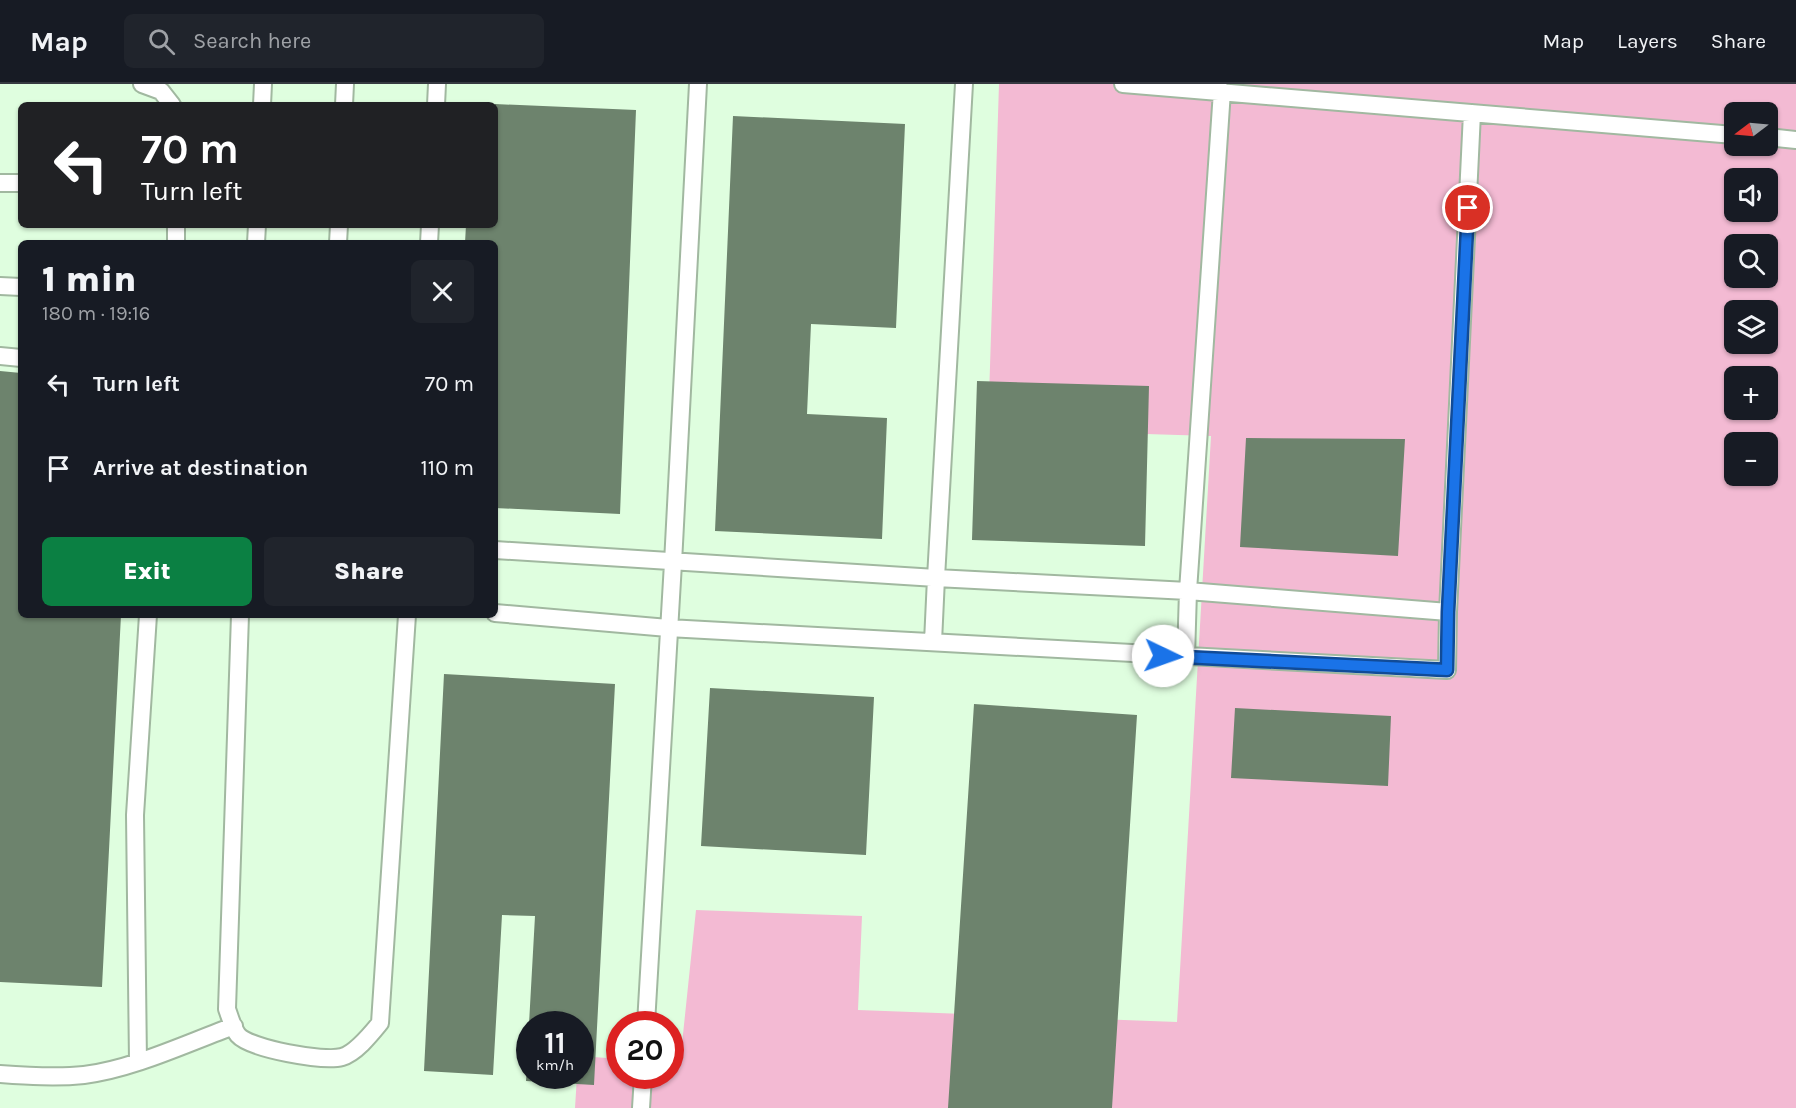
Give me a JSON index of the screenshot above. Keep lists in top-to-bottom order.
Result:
{
  "north": "left",
  "page": {
    "header": "Map",
    "search": "Search here",
    "nav": ["Map", "Layers", "Share"],
    "map_buttons": ["+", "−"],
    "turn": ["70 m", "Turn left"],
    "heading": ["1 min", "180 m · 19:16"],
    "list": [
      {
        "name": "Turn left",
        "value": "70 m"
      },
      {
        "name": "Arrive at destination",
        "value": "110 m"
      }
    ],
    "buttons": ["Exit", "Share"],
    "speed": "11 km/h",
    "limit": "20"
  }
}
